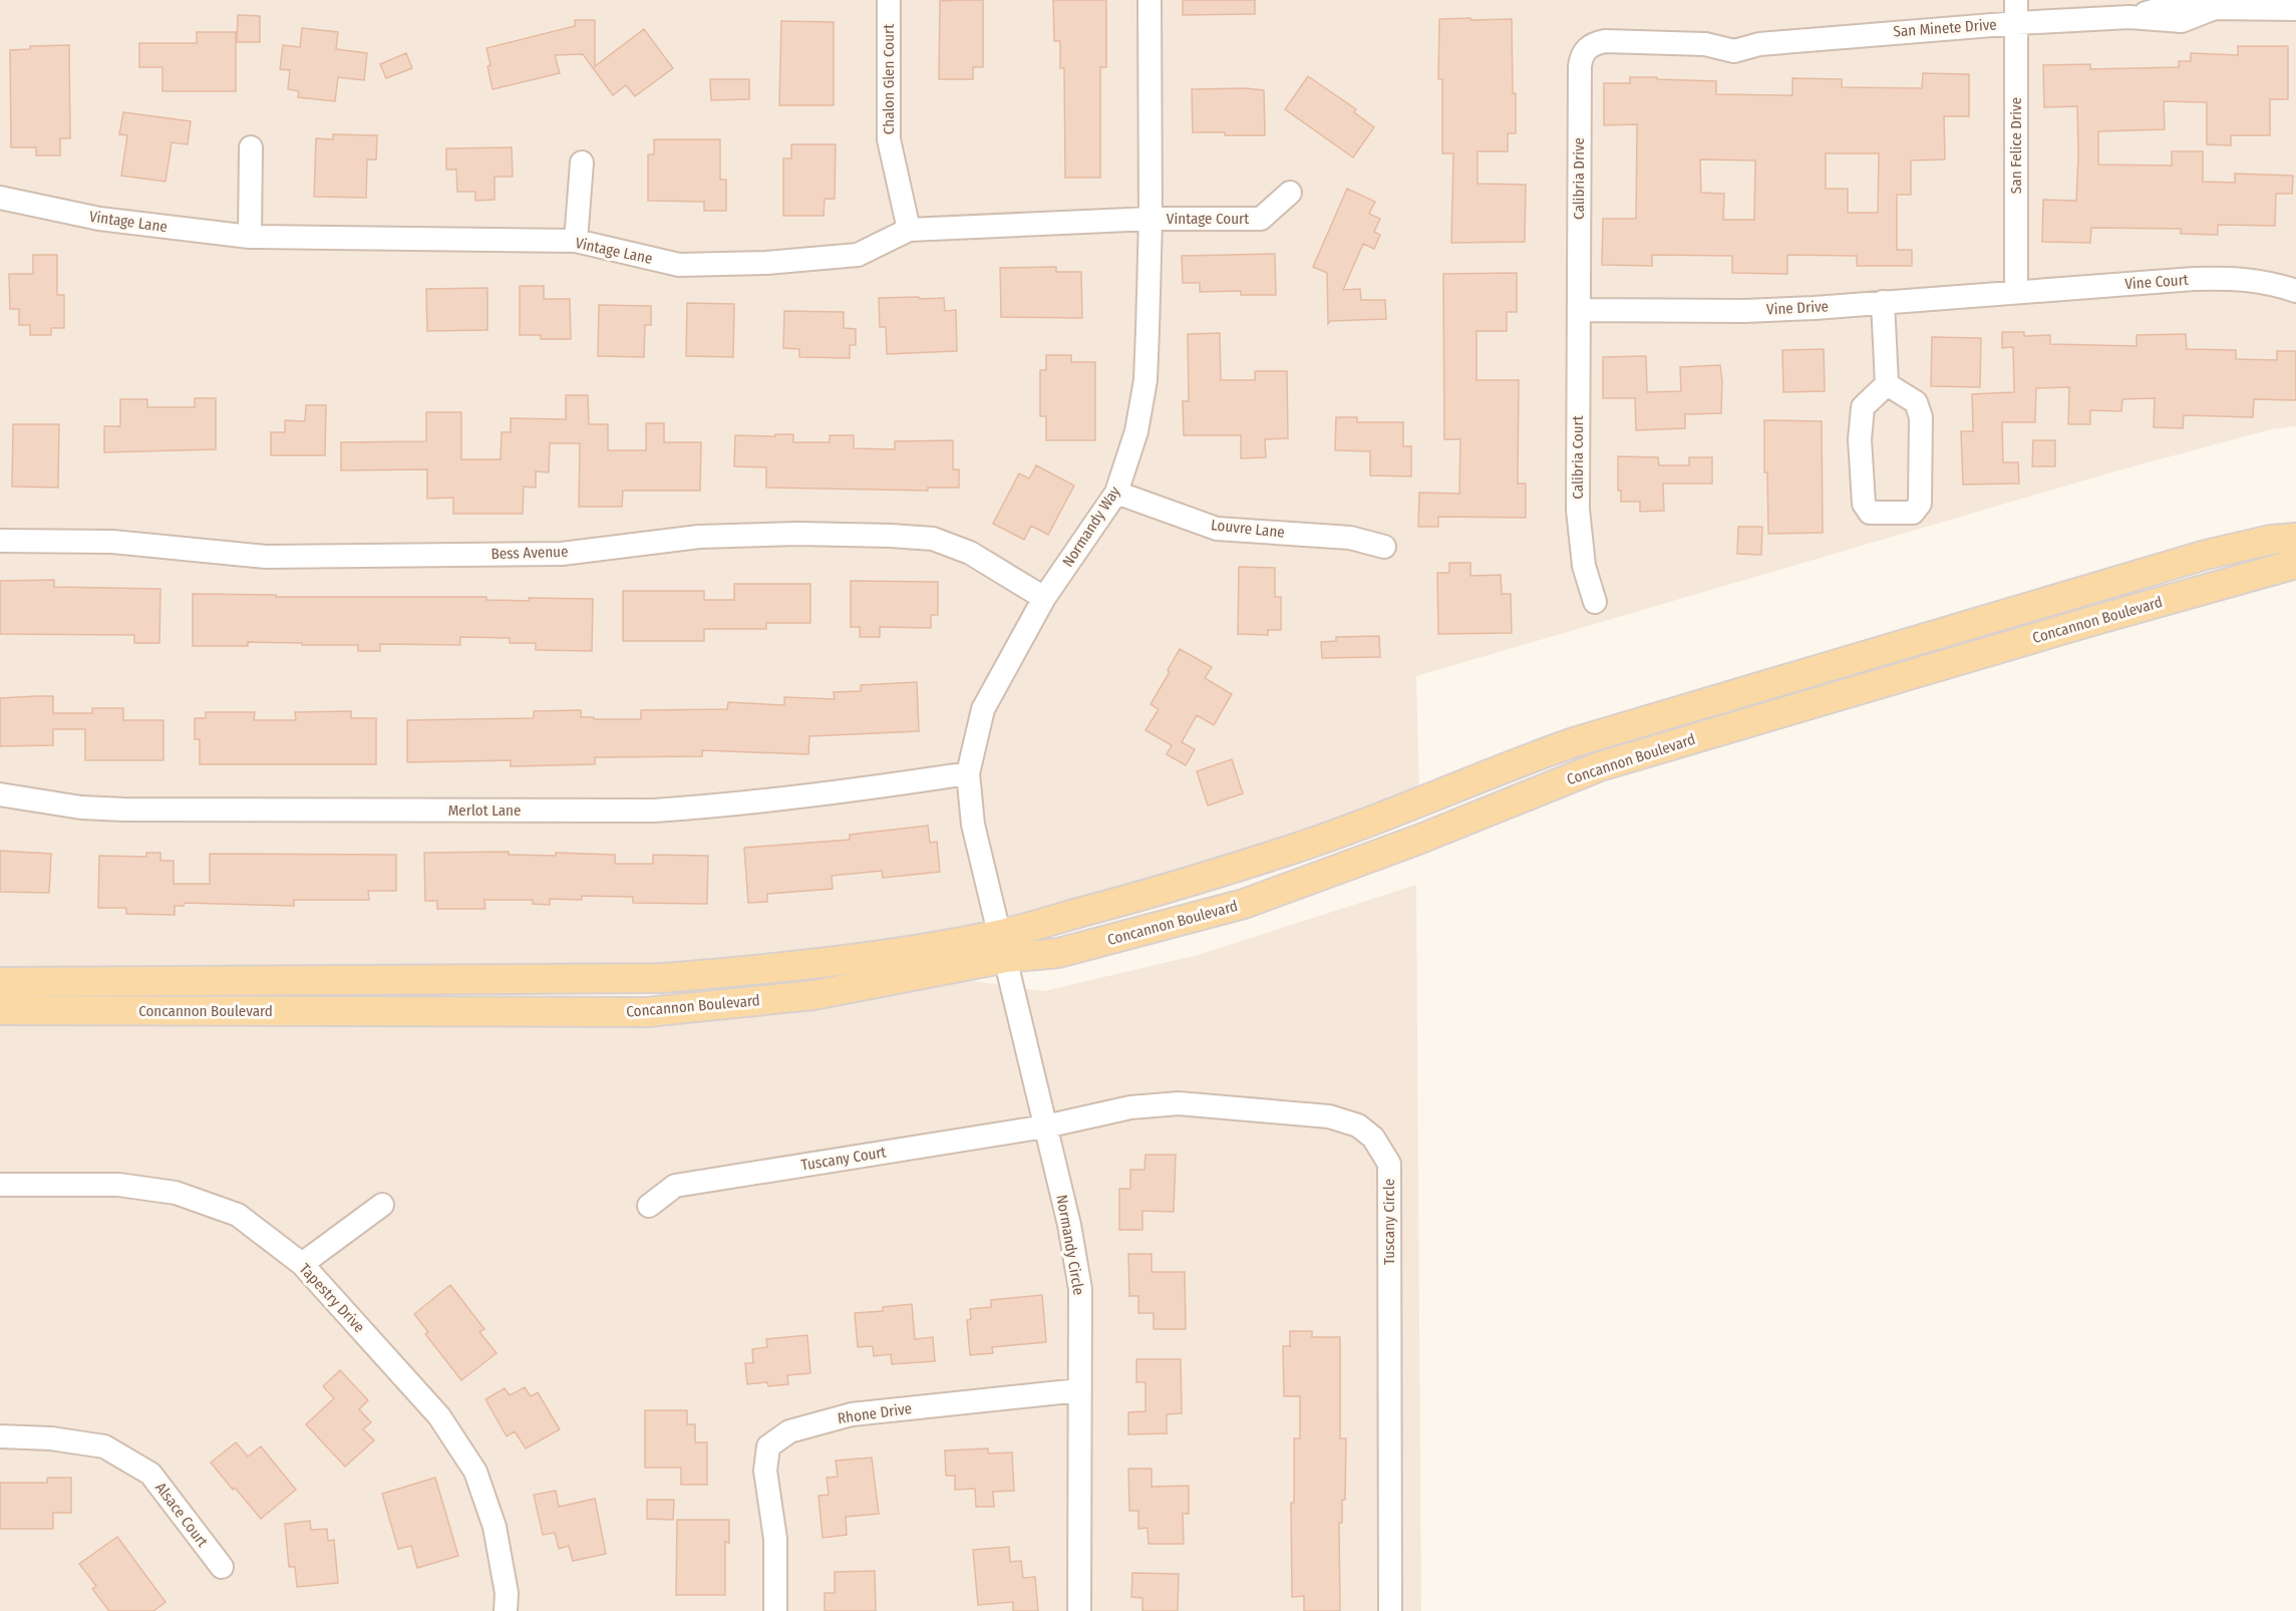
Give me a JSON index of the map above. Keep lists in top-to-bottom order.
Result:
{
  "streets": {
    "main road": ["Concannon Boulevard"],
    "street": [
      "San Minete Drive",
      "Chalon Glen Court",
      "San Felice Drive",
      "Calibria Drive",
      "Vintage Court",
      "Vintage Lane",
      "Vine Court",
      "Vine Drive",
      "Calibria Court",
      "Normandy Way",
      "Louvre Lane",
      "Bess Avenue",
      "Merlot Lane",
      "Tuscany Court",
      "Tuscany Circle",
      "Normandy Circle",
      "Tapestry Drive",
      "Rhone Drive",
      "Alsace Court"
    ]
  },
  "crossings": [
    ["San Minete Drive", "San Felice Drive"],
    ["San Minete Drive", "Calibria Drive"],
    ["Chalon Glen Court", "Vintage Lane"],
    ["San Felice Drive", "Vine Court"],
    ["San Felice Drive", "Vine Drive"],
    ["Calibria Drive", "Vine Drive"],
    ["Calibria Drive", "Calibria Court"],
    ["Vintage Court", "Vintage Lane"],
    ["Vintage Court", "Normandy Way"],
    ["Vintage Lane", "Normandy Way"],
    ["Vine Court", "Vine Drive"],
    ["Vine Drive", "Calibria Court"],
    ["Normandy Way", "Louvre Lane"],
    ["Normandy Way", "Bess Avenue"],
    ["Normandy Way", "Concannon Boulevard"],
    ["Normandy Way", "Merlot Lane"],
    ["Normandy Way", "Normandy Circle"],
    ["Concannon Boulevard", "Normandy Circle"],
    ["Tuscany Court", "Tuscany Circle"],
    ["Tuscany Court", "Normandy Circle"],
    ["Tuscany Circle", "Normandy Circle"],
    ["Normandy Circle", "Rhone Drive"]
  ]
}
